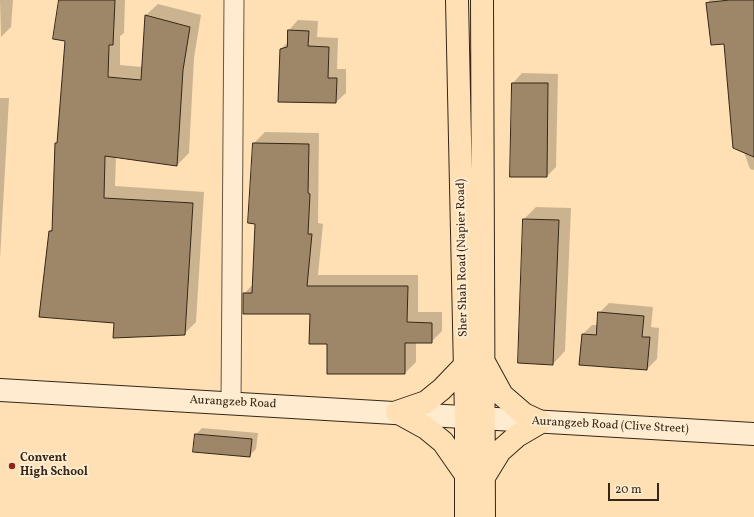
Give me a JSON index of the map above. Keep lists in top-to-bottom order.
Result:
{
  "streets": {
    "main road": ["Sher Shah Road (Napier Road)"],
    "street": ["Aurangzeb Road", "Aurangzeb Road (Clive Street)"]
  },
  "crossings": [
    ["Sher Shah Road (Napier Road)", "Aurangzeb Road"],
    ["Sher Shah Road (Napier Road)", "Aurangzeb Road (Clive Street)"],
    ["Aurangzeb Road", "Aurangzeb Road (Clive Street)"]
  ],
  "places": ["Convent High School"],
  "scale_bar": "20 m"
}
